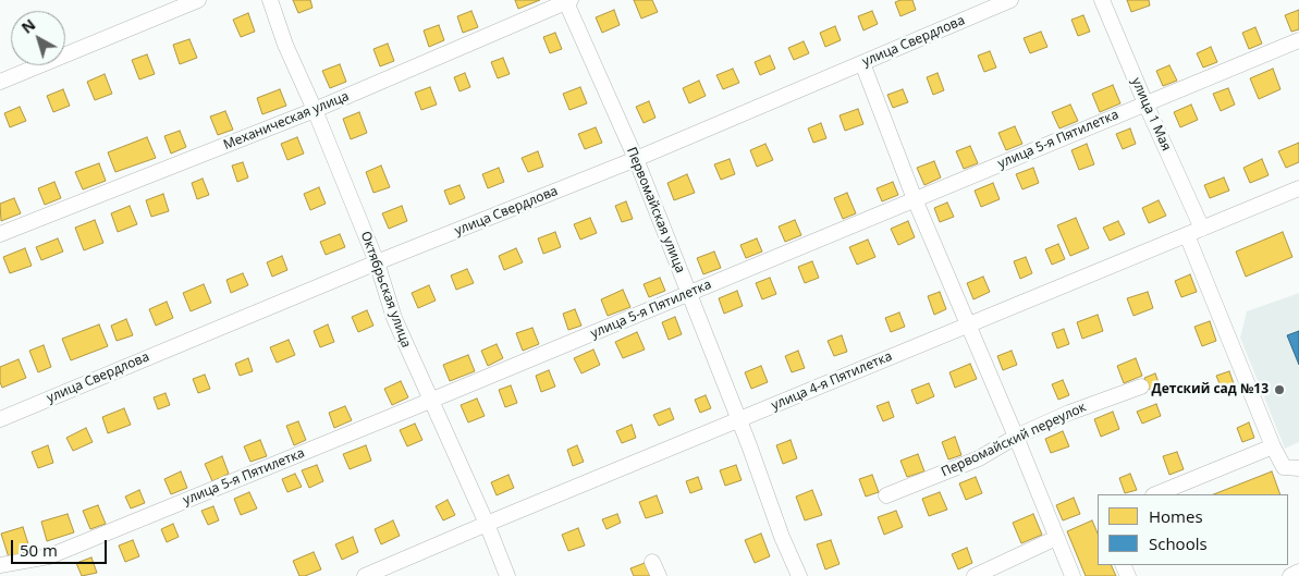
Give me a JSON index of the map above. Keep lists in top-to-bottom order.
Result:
{
  "streets": {
    "street": [
      "улица Свердлова",
      "улица 1 Мая",
      "Механическая улица",
      "улица 5-я Пятилетка",
      "Первомайская улица",
      "Октябрьская улица",
      "улица 4-я Пятилетка",
      "Первомайский переулок"
    ]
  },
  "crossings": [
    ["улица Свердлова", "Первомайская улица"],
    ["улица Свердлова", "Октябрьская улица"],
    ["улица 1 Мая", "улица 5-я Пятилетка"],
    ["улица 1 Мая", "улица 4-я Пятилетка"],
    ["Механическая улица", "Первомайская улица"],
    ["Механическая улица", "Октябрьская улица"],
    ["улица 5-я Пятилетка", "Первомайская улица"],
    ["улица 5-я Пятилетка", "Октябрьская улица"],
    ["Первомайская улица", "улица 4-я Пятилетка"],
    ["Октябрьская улица", "улица 4-я Пятилетка"]
  ],
  "places": ["Детский сад №13"],
  "legend": ["Homes", "Schools"],
  "scale_bar": "50 m",
  "north": "top left"
}
